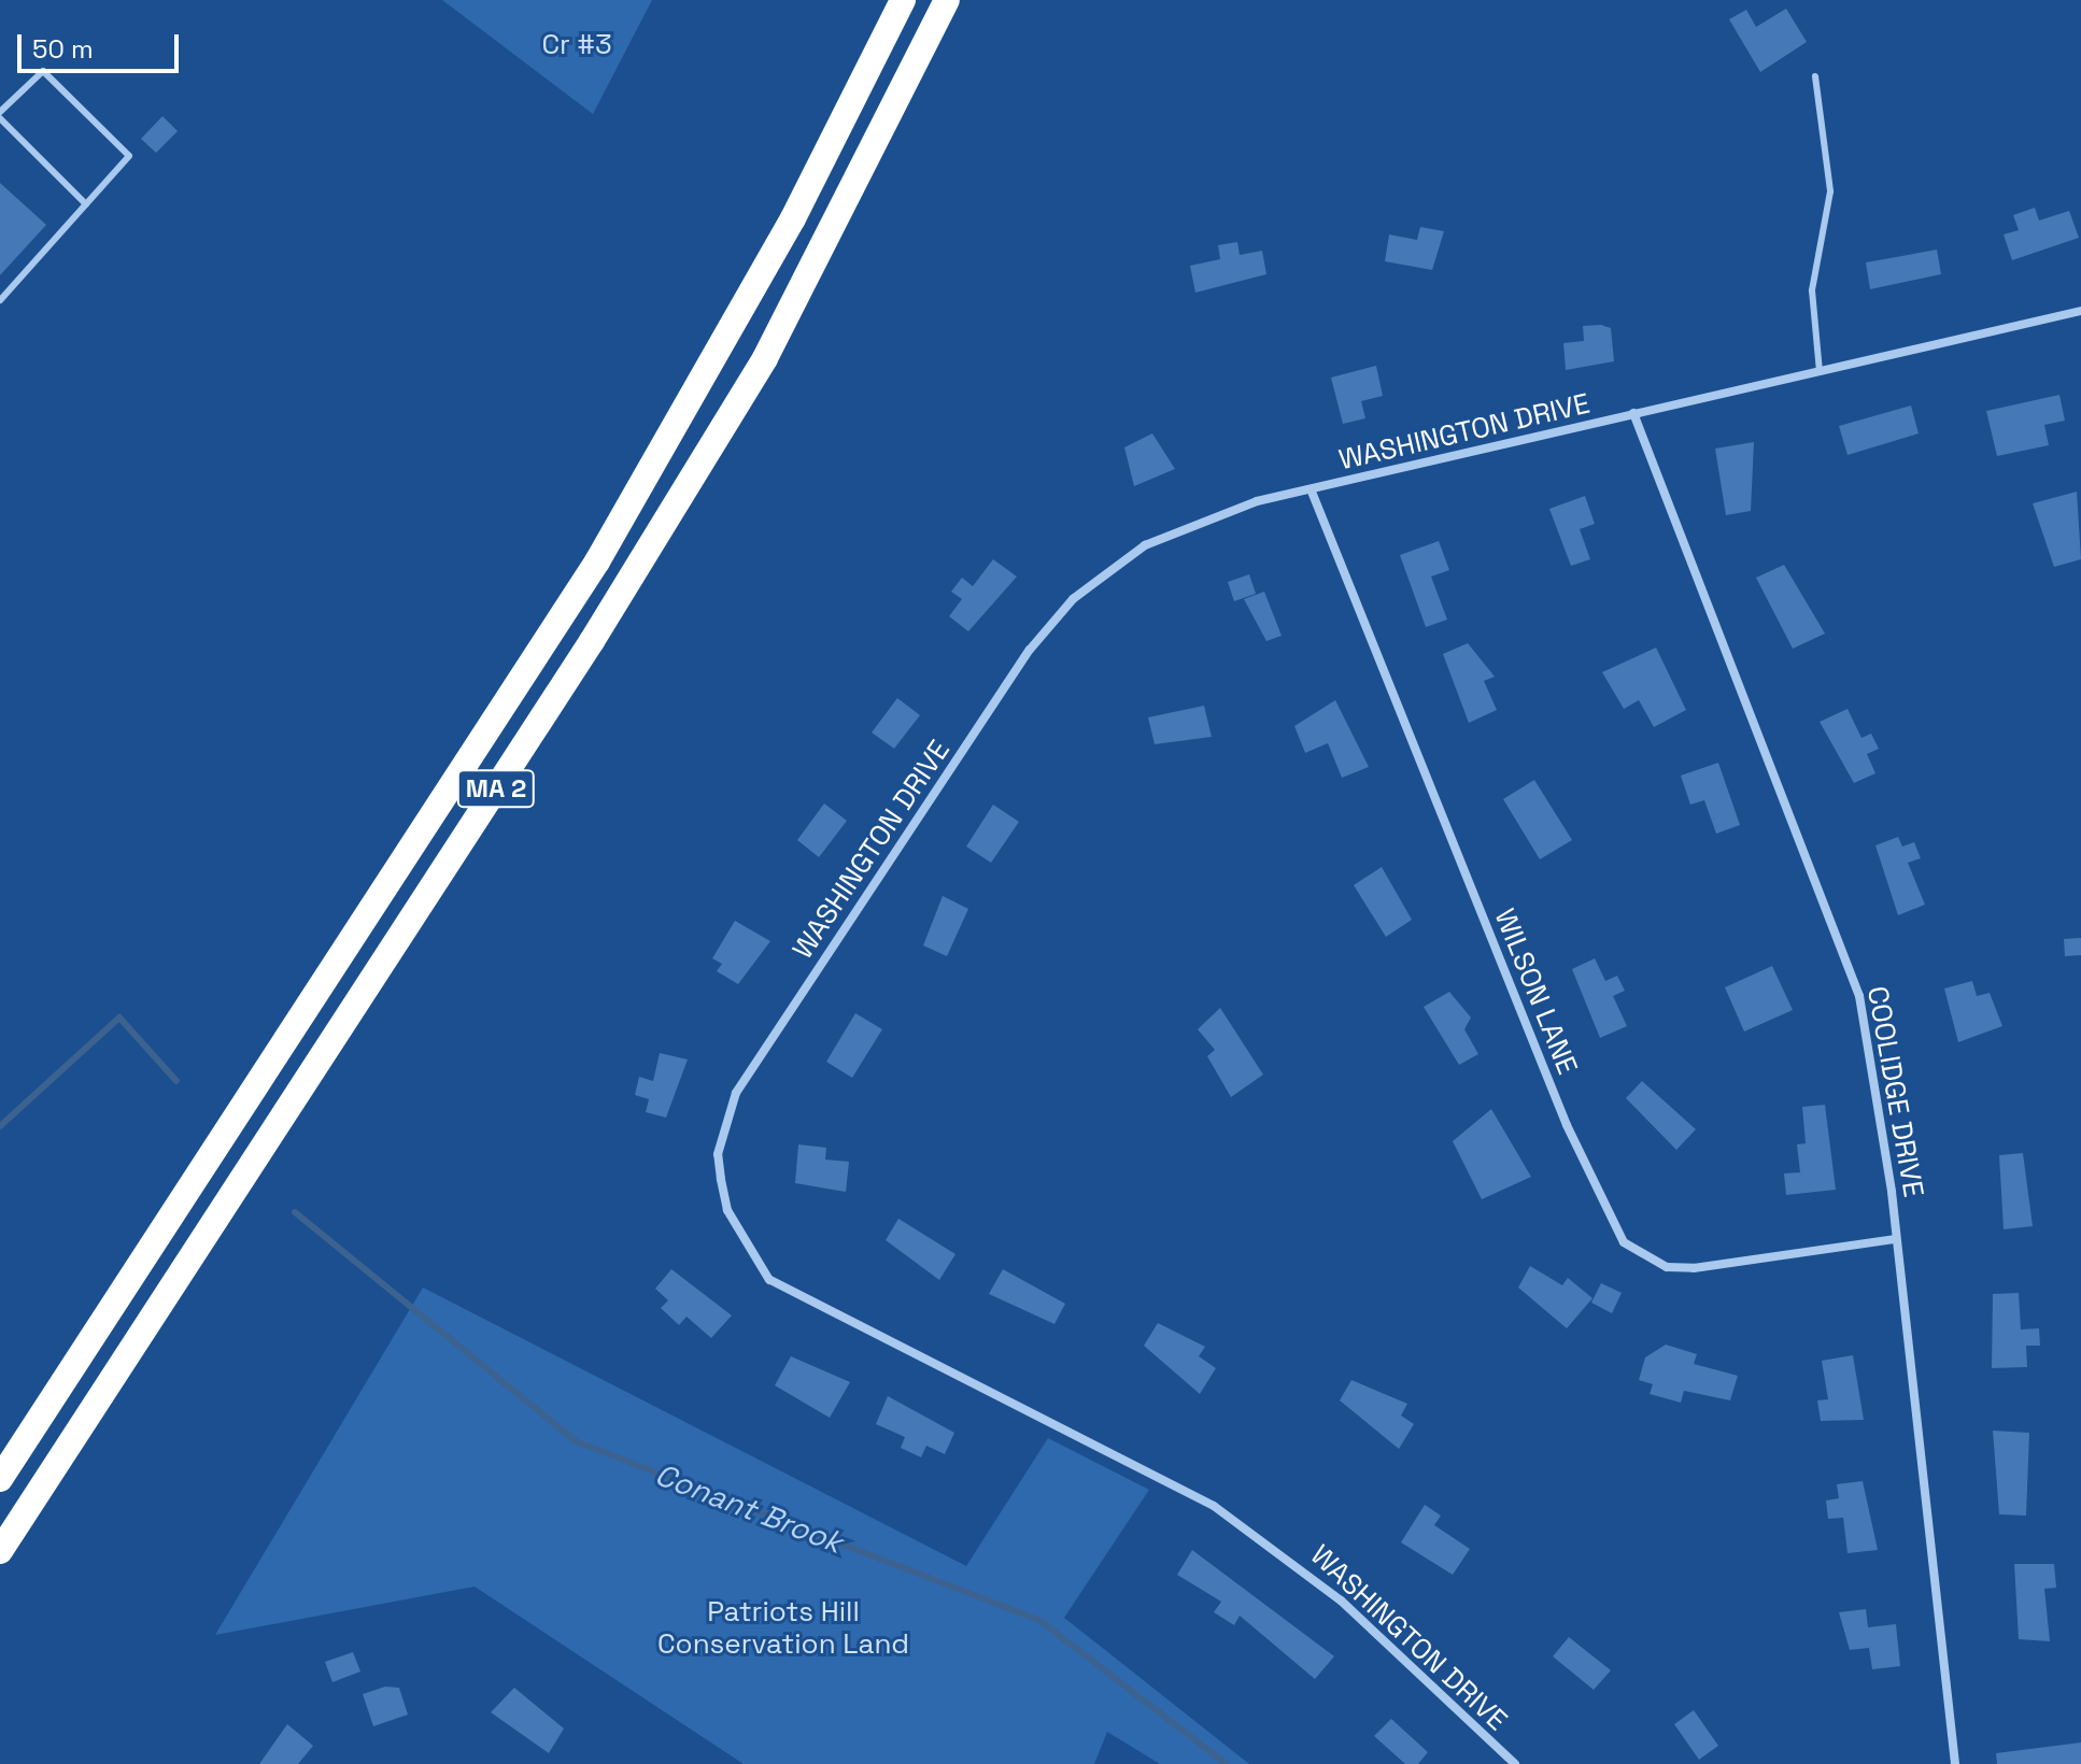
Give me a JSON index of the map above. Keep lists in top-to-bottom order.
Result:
{
  "streets": {
    "highway": ["MA 2"],
    "street": ["WASHINGTON DRIVE", "WILSON LANE", "COOLIDGE DRIVE"]
  },
  "crossings": [
    ["WASHINGTON DRIVE", "WILSON LANE"],
    ["WASHINGTON DRIVE", "COOLIDGE DRIVE"],
    ["WILSON LANE", "COOLIDGE DRIVE"]
  ],
  "water": ["Conant Brook"],
  "parks": ["Cr #3", "Patriots Hill Conservation Land"],
  "scale_bar": "50 m"
}
